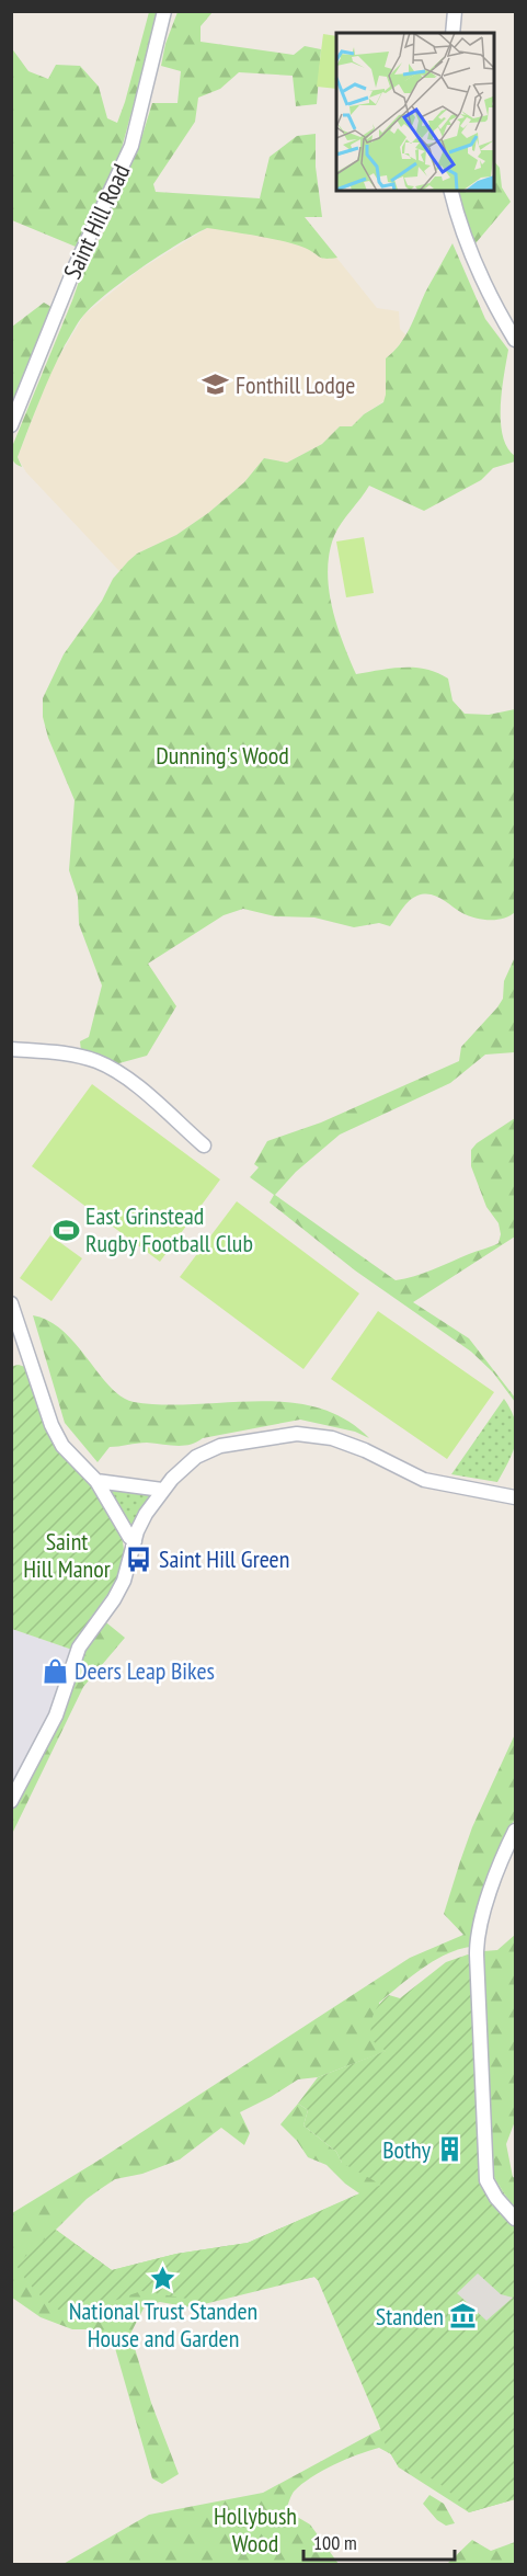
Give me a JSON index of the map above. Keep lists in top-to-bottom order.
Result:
{
  "streets": {
    "street": ["Saint Hill Road"]
  },
  "parks": ["Dunning's Wood", "Saint Hill Manor", "Hollybush Wood"],
  "places": {
    "school or university": ["Fonthill Lodge"],
    "sports": ["East Grinstead Rugby Football Club"],
    "bus stop": ["Saint Hill Green"],
    "shop": ["Deers Leap Bikes"],
    "building": ["Bothy"],
    "place": ["National Trust Standen House and Garden"],
    "museum": ["Standen"]
  },
  "scale_bar": "100 m"
}
